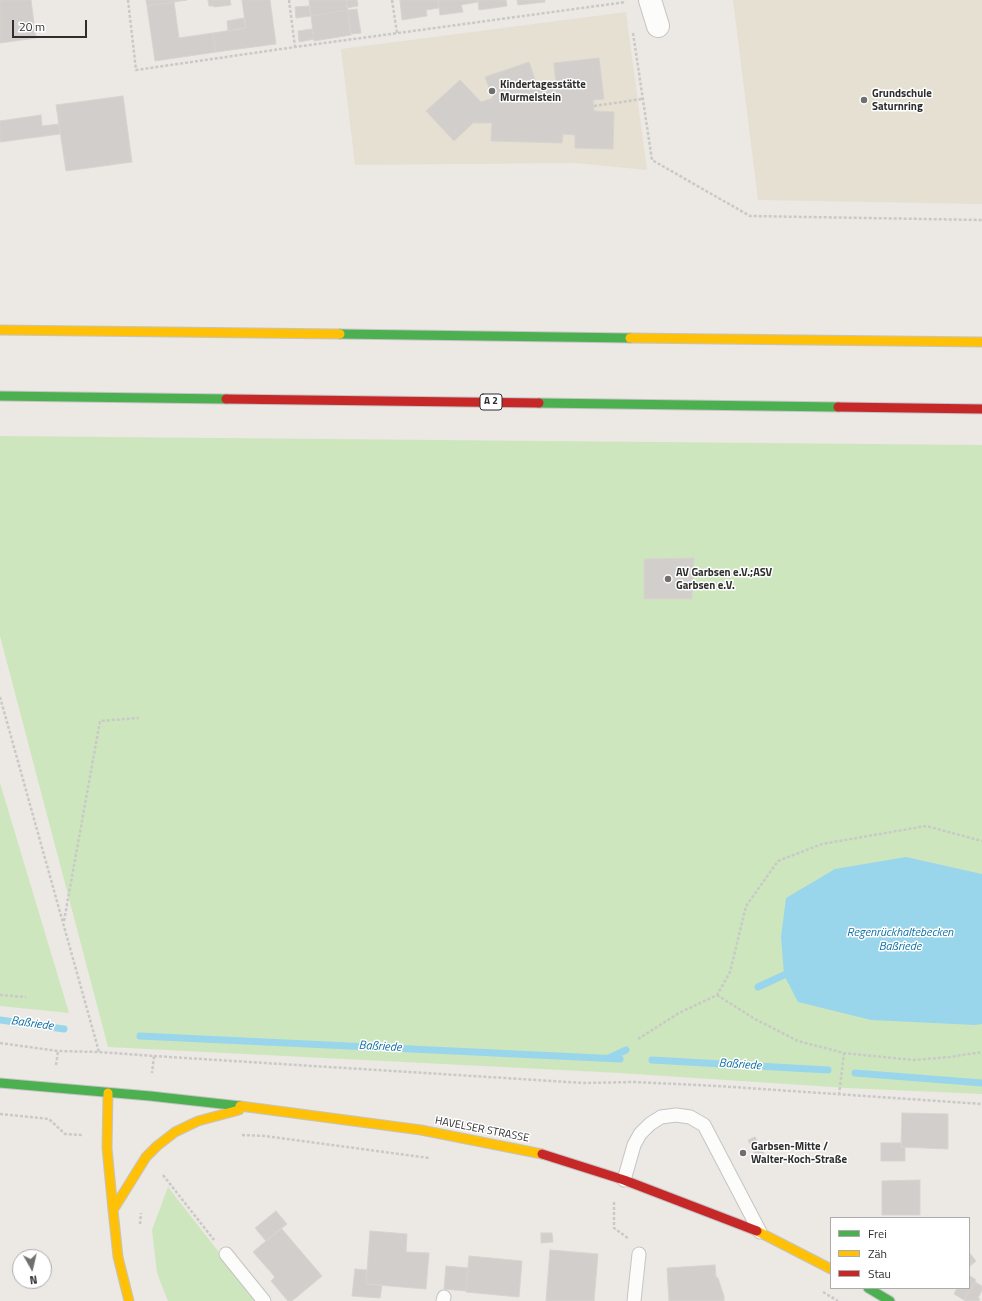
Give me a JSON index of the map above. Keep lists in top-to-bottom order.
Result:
{
  "streets": {
    "main road": ["A 2", "HAVELSER STRASSE"]
  },
  "water": ["Regenrückhaltebecken Baßriede", "Baßriede"],
  "places": [
    "Kindertagesstätte Murmelstein",
    "Grundschule Saturnring",
    "AV Garbsen e.V.;ASV Garbsen e.V.",
    "Garbsen-Mitte / Walter-Koch-Straße"
  ],
  "legend": ["Frei", "Zäh", "Stau"],
  "scale_bar": "20 m",
  "north": "bottom"
}
